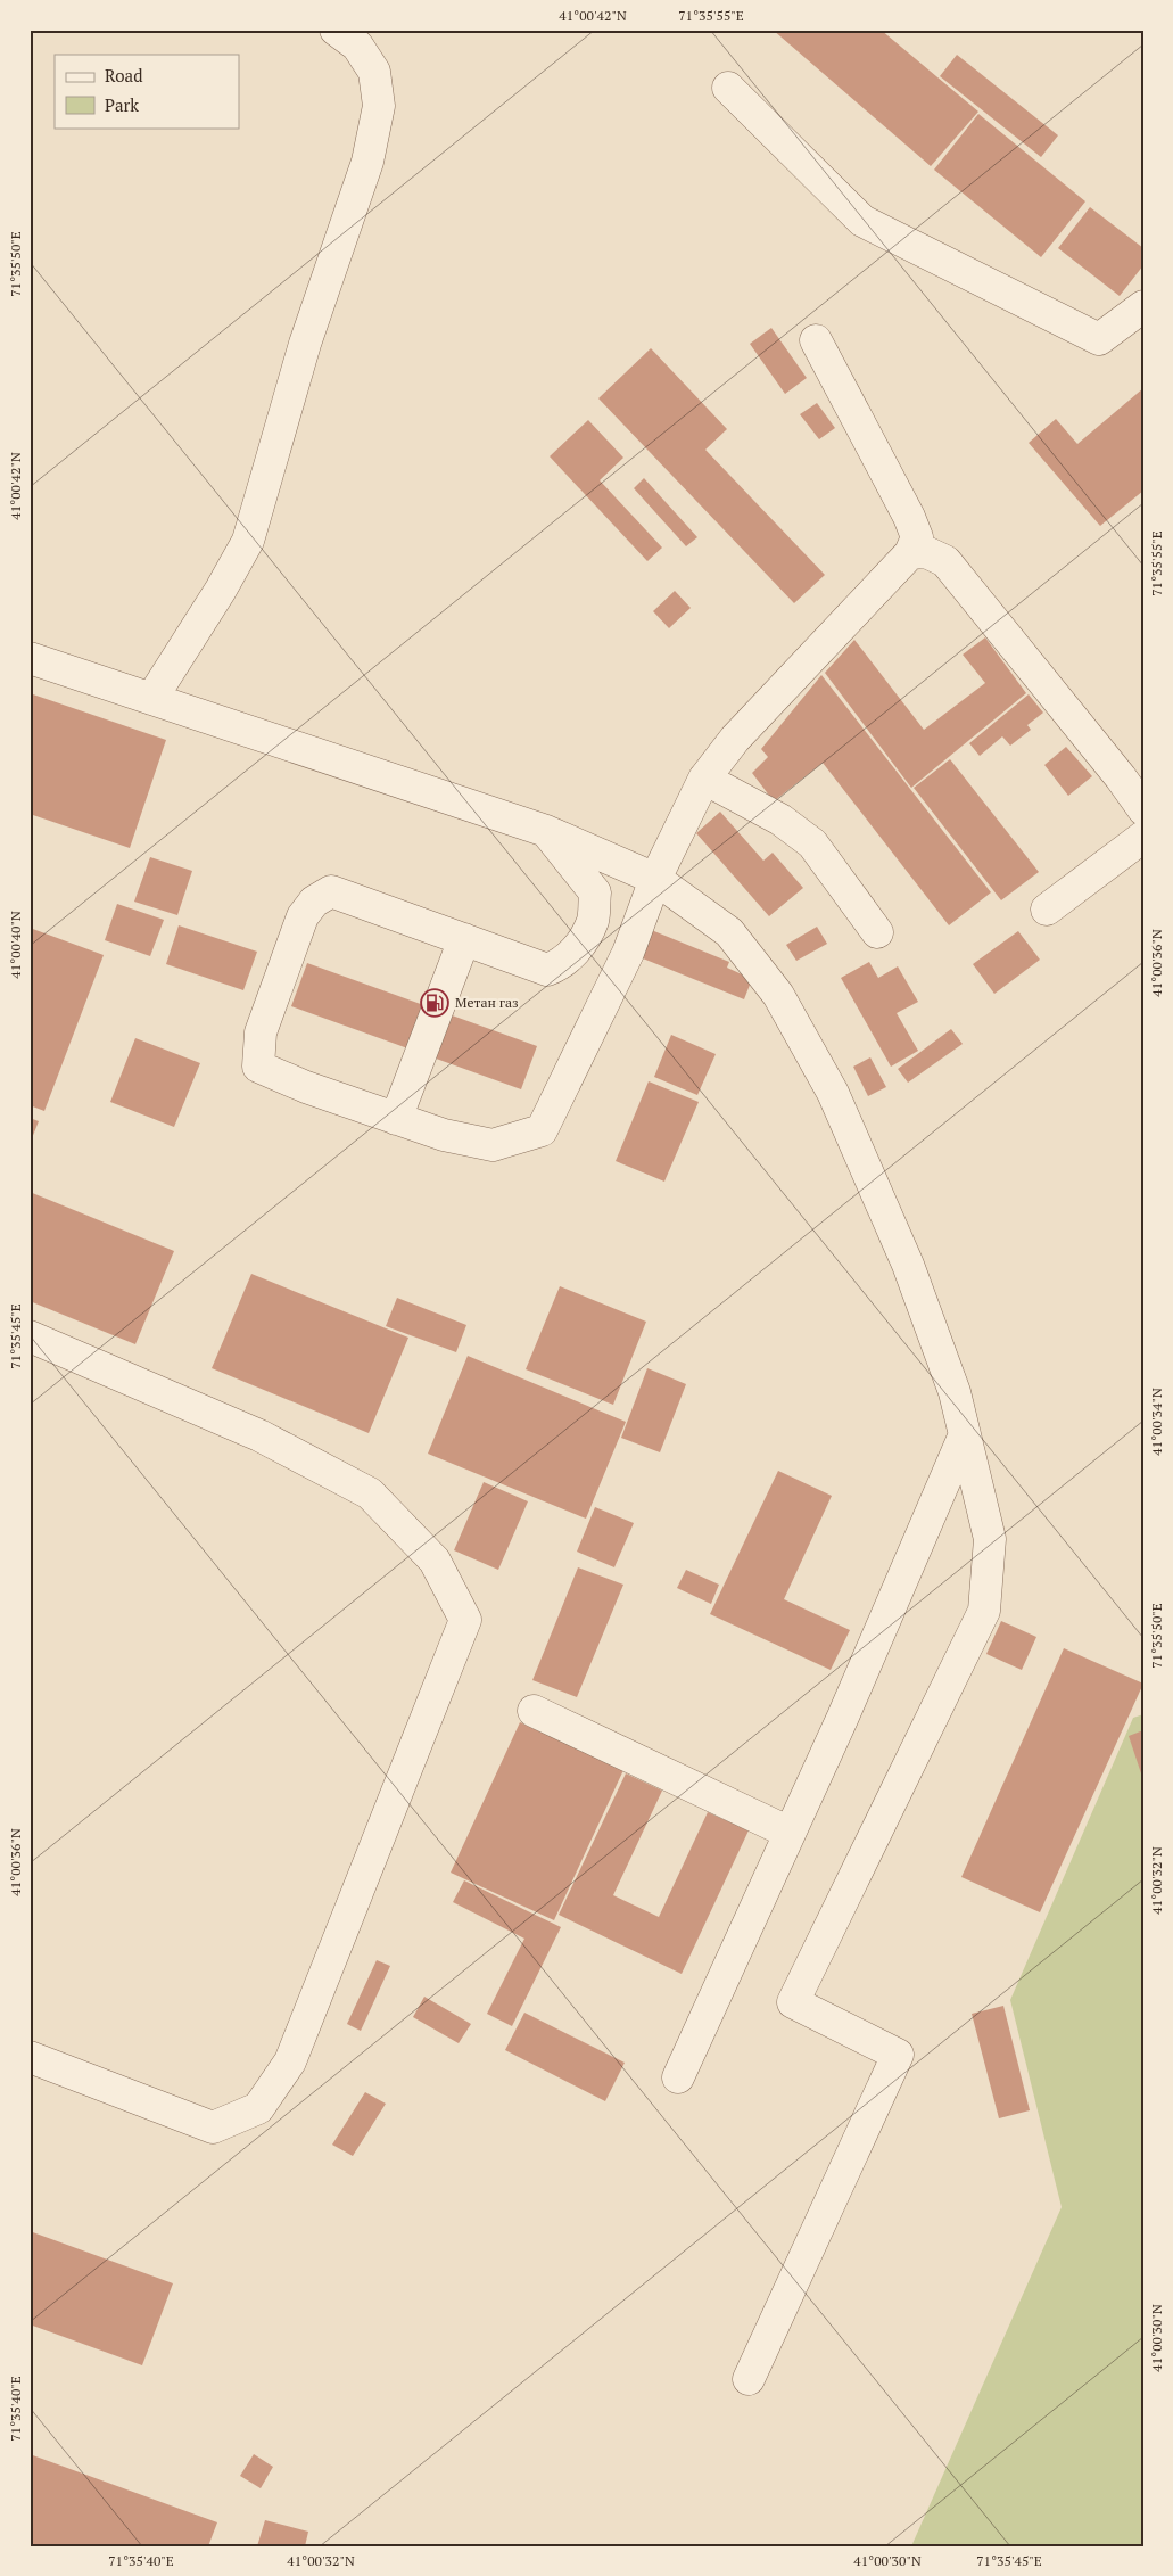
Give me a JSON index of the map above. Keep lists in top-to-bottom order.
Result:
{
  "places": {
    "fuel station": ["Метан газ"]
  },
  "legend": ["Road", "Park"],
  "coordinates": [
    "41°00'42\"N",
    "71°35'55\"E",
    "71°35'50\"E",
    "41°00'40\"N",
    "41°00'36\"N",
    "71°35'45\"E",
    "41°00'34\"N",
    "41°00'32\"N",
    "41°00'30\"N",
    "71°35'40\"E"
  ]
}
